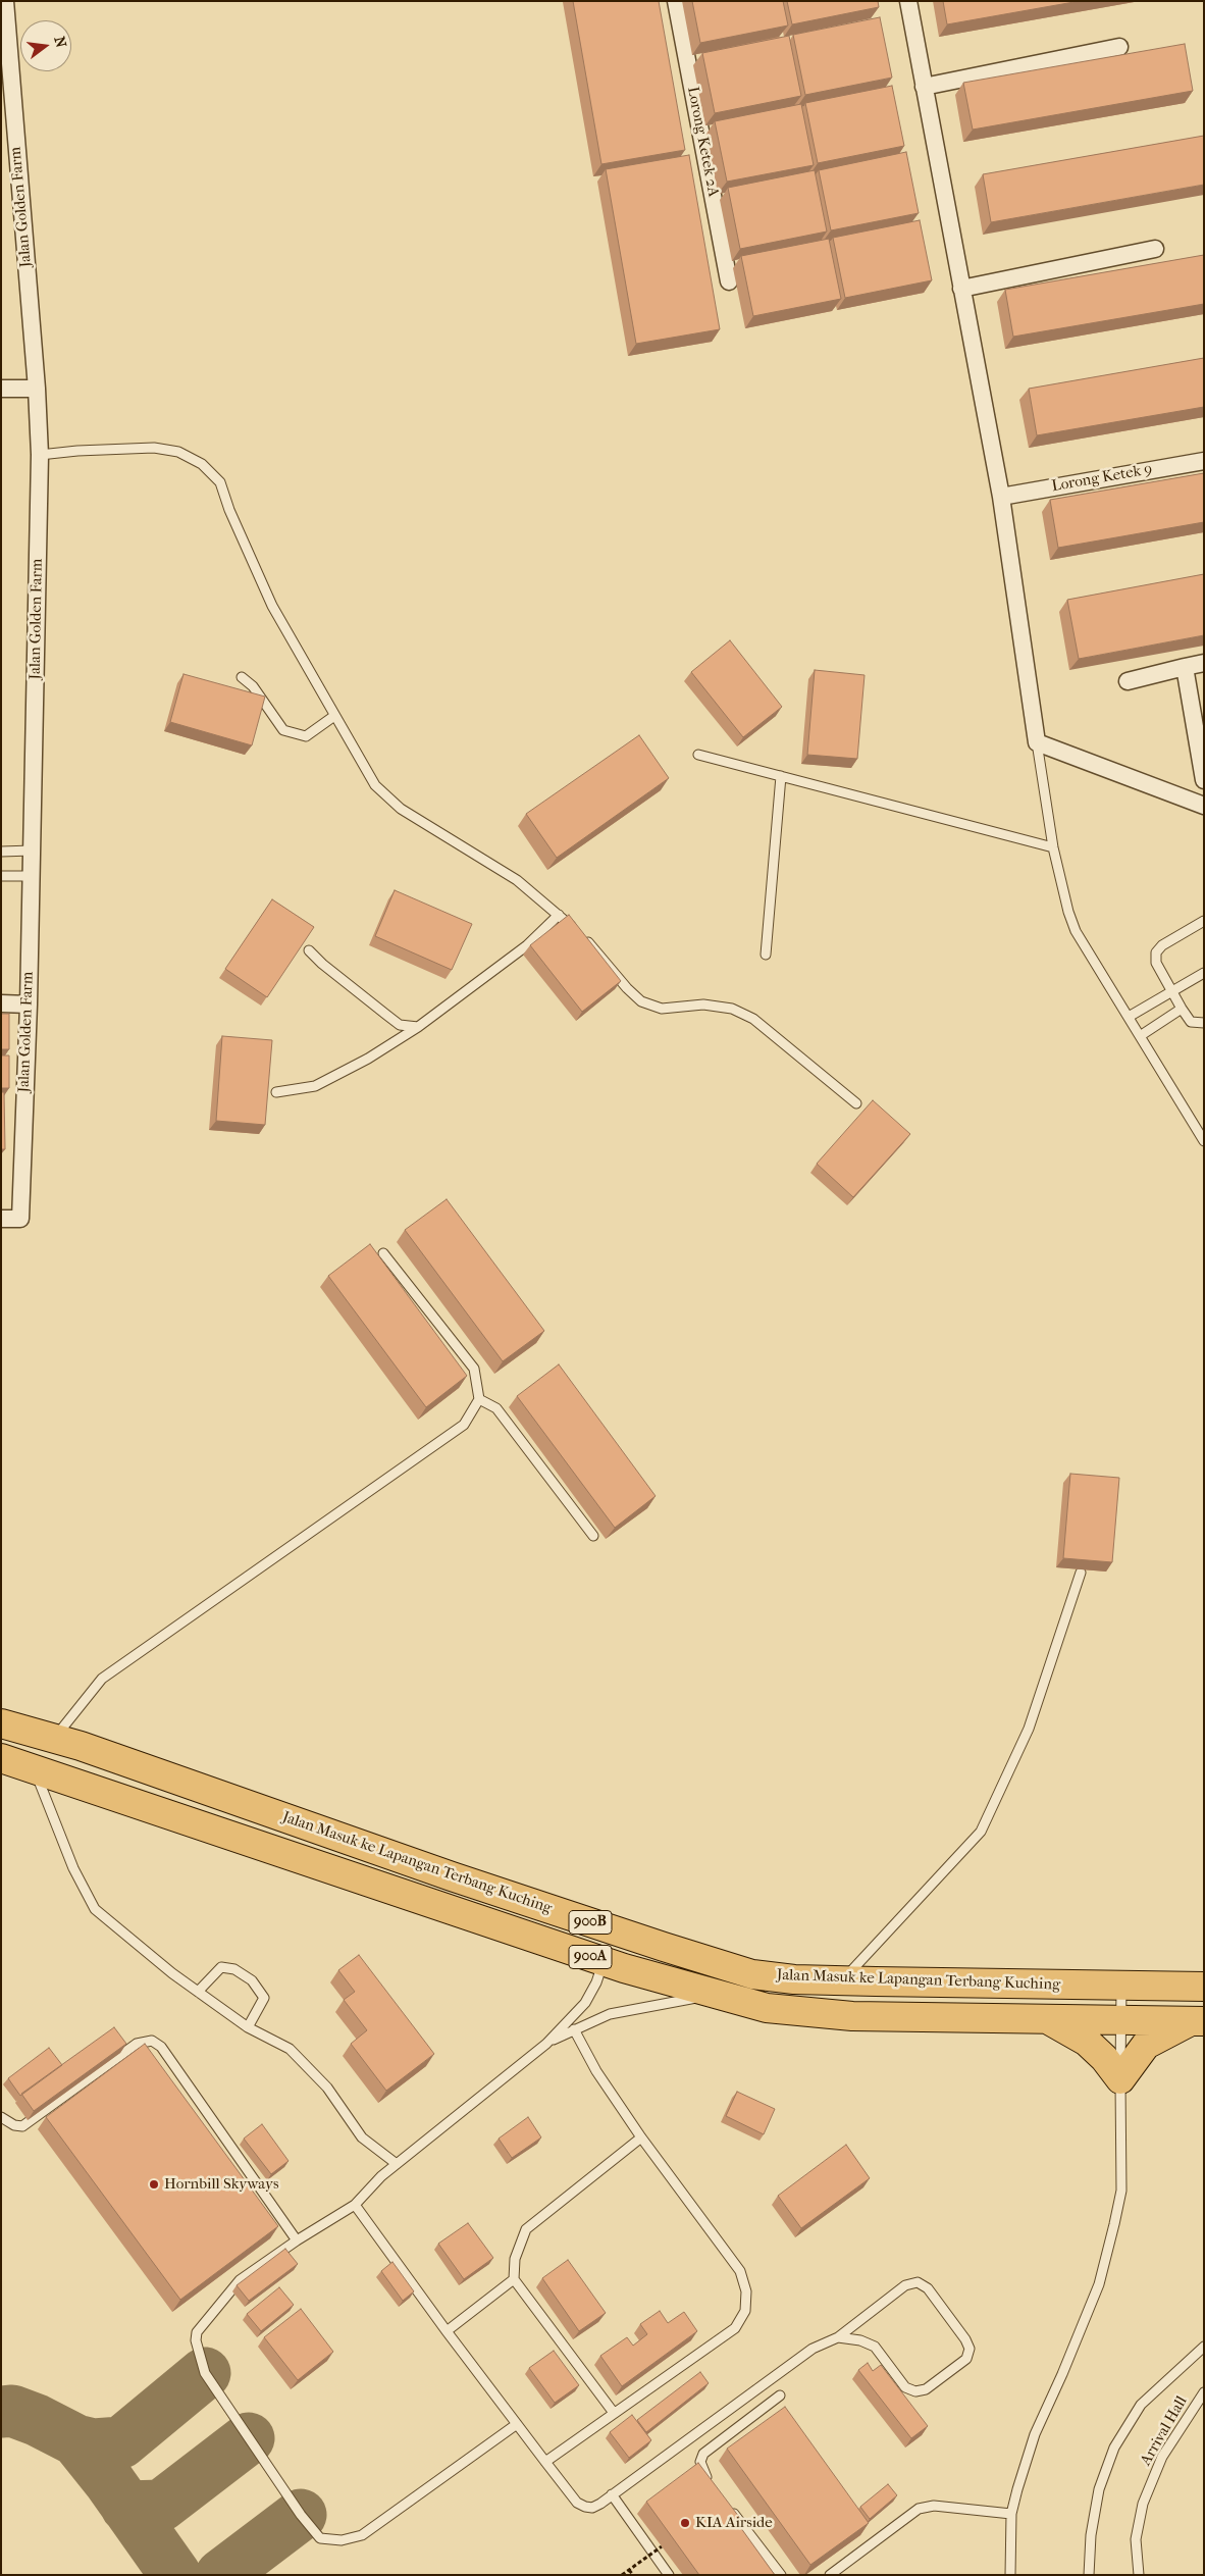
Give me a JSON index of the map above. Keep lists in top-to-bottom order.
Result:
{
  "streets": {
    "highway": ["Jalan Masuk ke Lapangan Terbang Kuching", "900B", "900A"],
    "street": ["Lorong Ketek 2A", "Jalan Golden Farm", "Lorong Ketek 9"],
    "lane": ["Arrival Hall"]
  },
  "places": ["Hornbill Skyways", "KIA Airside"],
  "north": "right"
}
